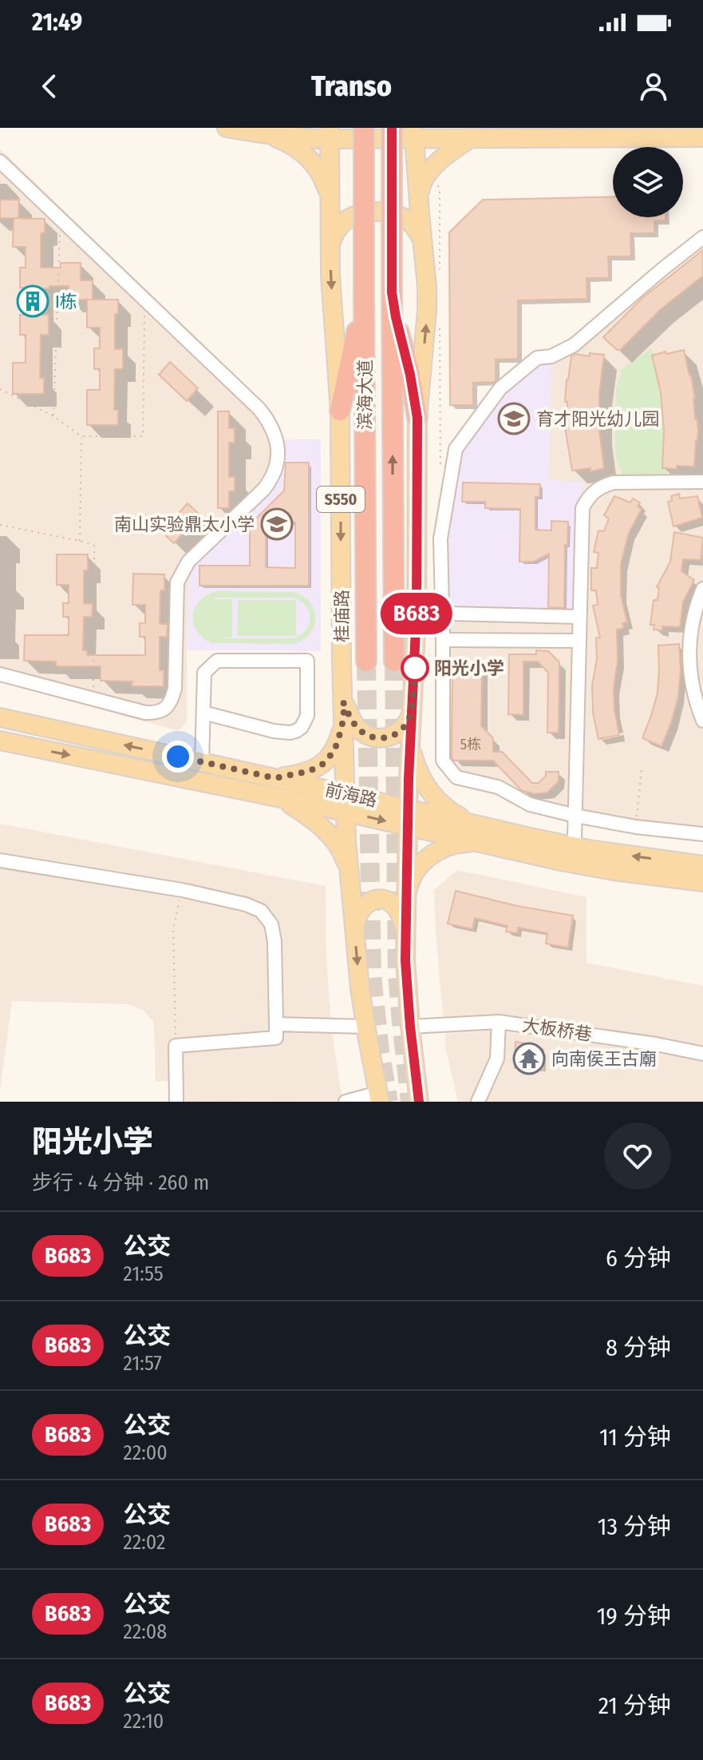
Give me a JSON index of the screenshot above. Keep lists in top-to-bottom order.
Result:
{
  "streets": {
    "highway": ["滨海大道", "S550"],
    "main road": ["桂庙路", "前海路"],
    "street": ["大板桥巷"]
  },
  "crossings": [
    ["桂庙路", "前海路"]
  ],
  "places": {
    "building": ["I栋"],
    "school or university": ["育才阳光幼儿园", "南山实验鼎太小学"],
    "other": ["阳光小学"],
    "temple": ["向南侯王古廟"]
  },
  "lines": ["bus line B683"],
  "house_numbers": ["5栋"],
  "page": {
    "status": "21:49",
    "header": "Transo",
    "on_map": "B683",
    "heading": ["阳光小学", "步行 · 4 分钟 · 260 m"],
    "list": [
      {
        "mark": "B683",
        "name": "公交",
        "note": "21:55",
        "value": "6 分钟"
      },
      {
        "mark": "B683",
        "name": "公交",
        "note": "21:57",
        "value": "8 分钟"
      },
      {
        "mark": "B683",
        "name": "公交",
        "note": "22:00",
        "value": "11 分钟"
      },
      {
        "mark": "B683",
        "name": "公交",
        "note": "22:02",
        "value": "13 分钟"
      },
      {
        "mark": "B683",
        "name": "公交",
        "note": "22:08",
        "value": "19 分钟"
      },
      {
        "mark": "B683",
        "name": "公交",
        "note": "22:10",
        "value": "21 分钟"
      }
    ]
  }
}
